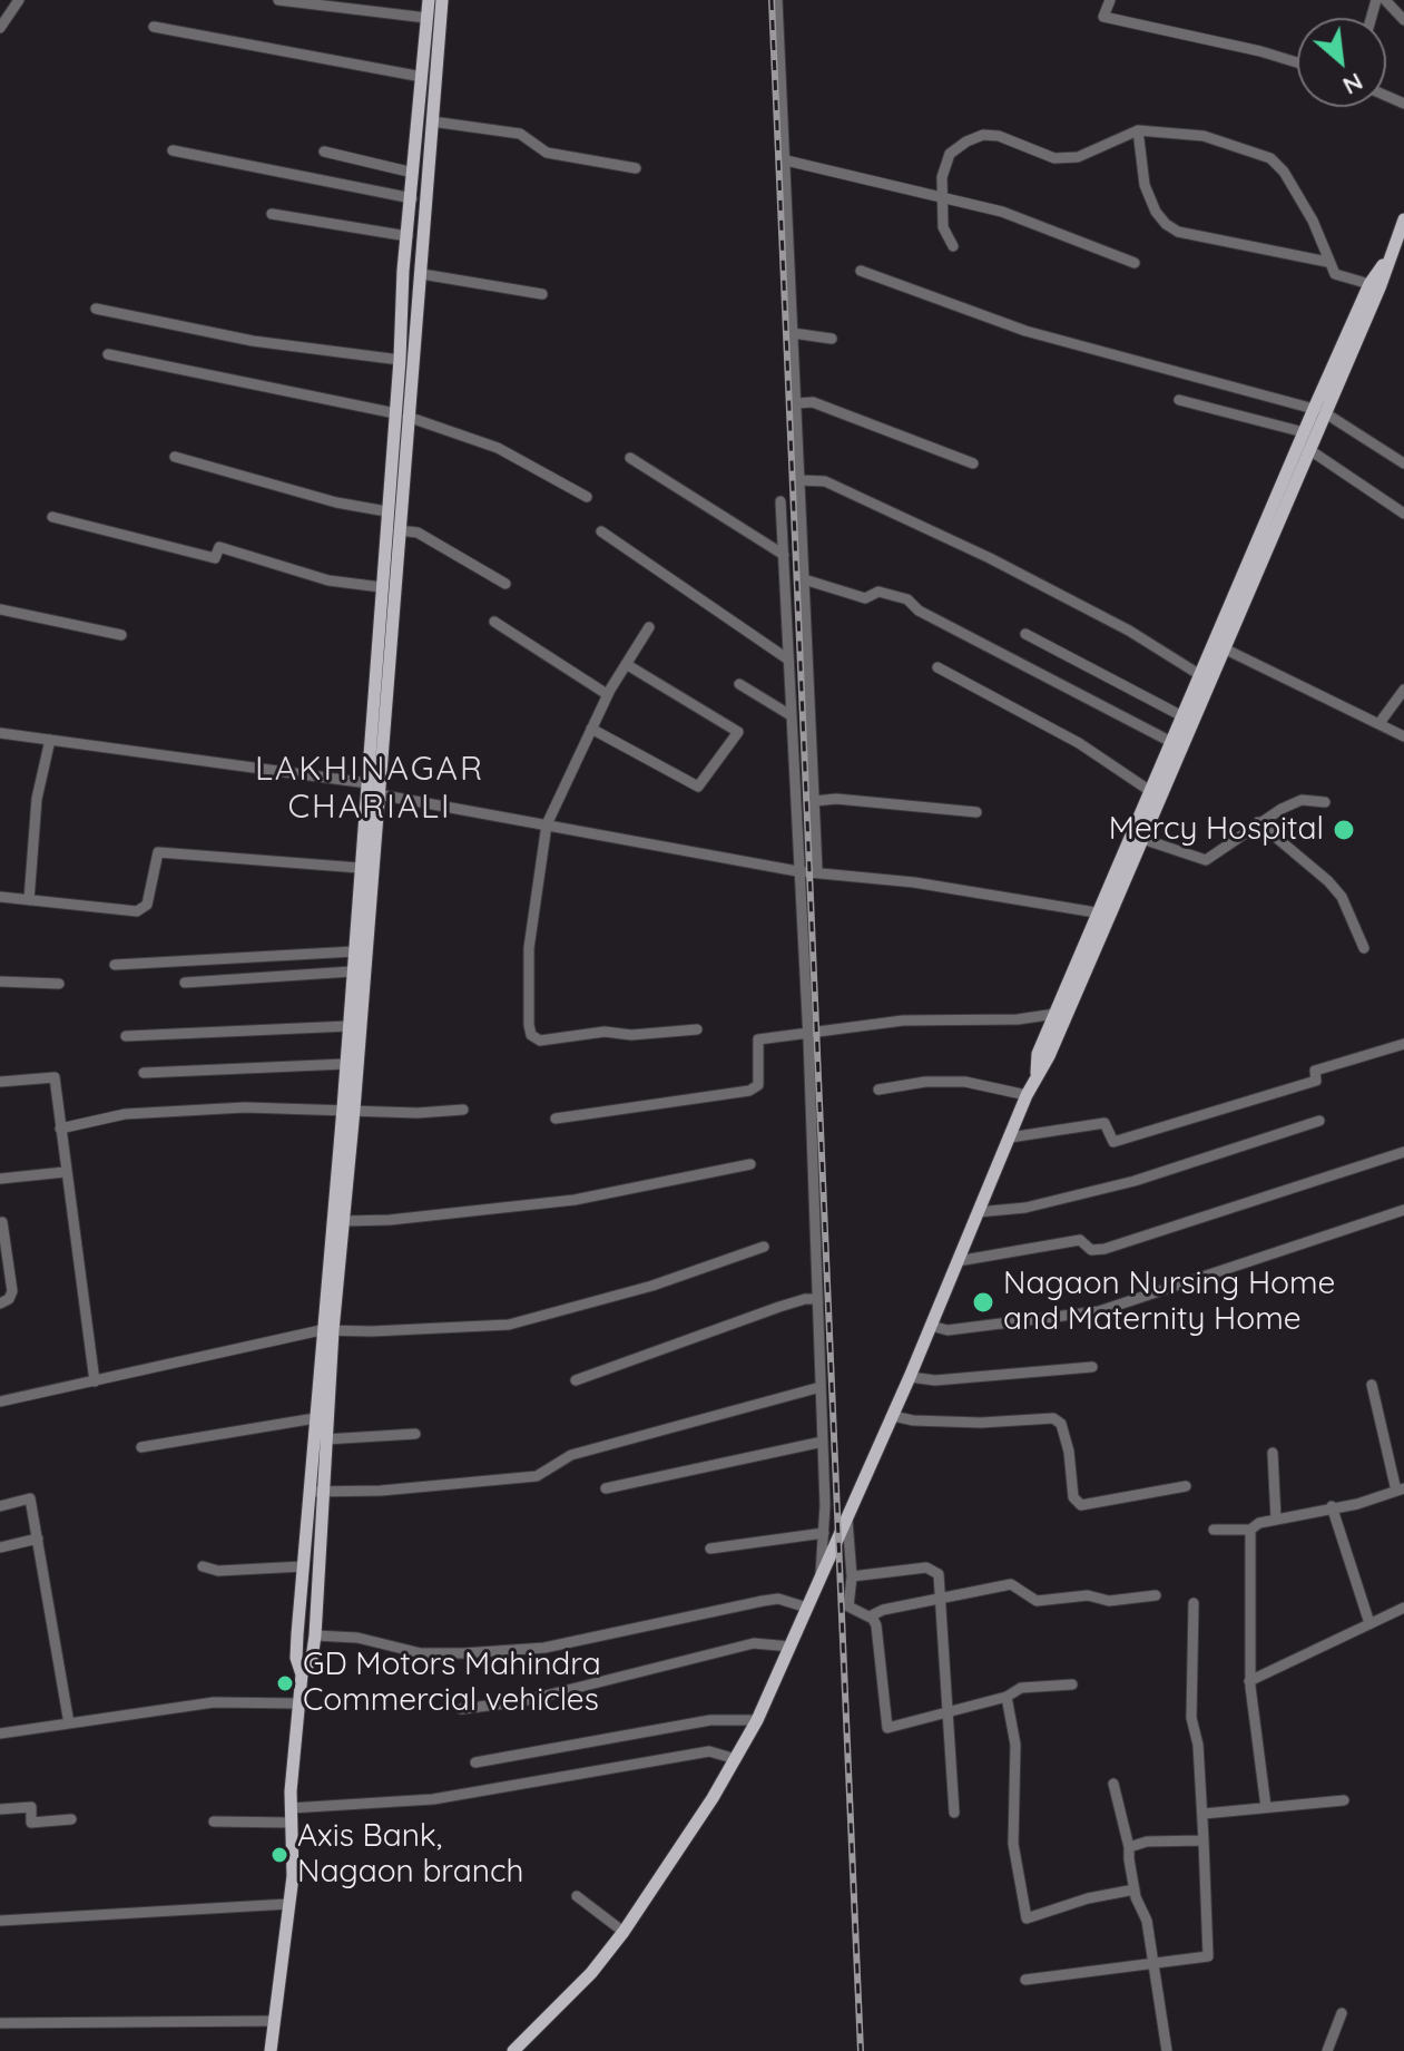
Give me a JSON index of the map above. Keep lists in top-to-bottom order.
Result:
{
  "districts": ["LAKHINAGAR CHARIALI"],
  "places": [
    "Mercy Hospital",
    "Nagaon Nursing Home and Maternity Home",
    "GD Motors Mahindra Commercial vehicles",
    "Axis Bank, Nagaon branch"
  ],
  "north": "bottom right"
}
